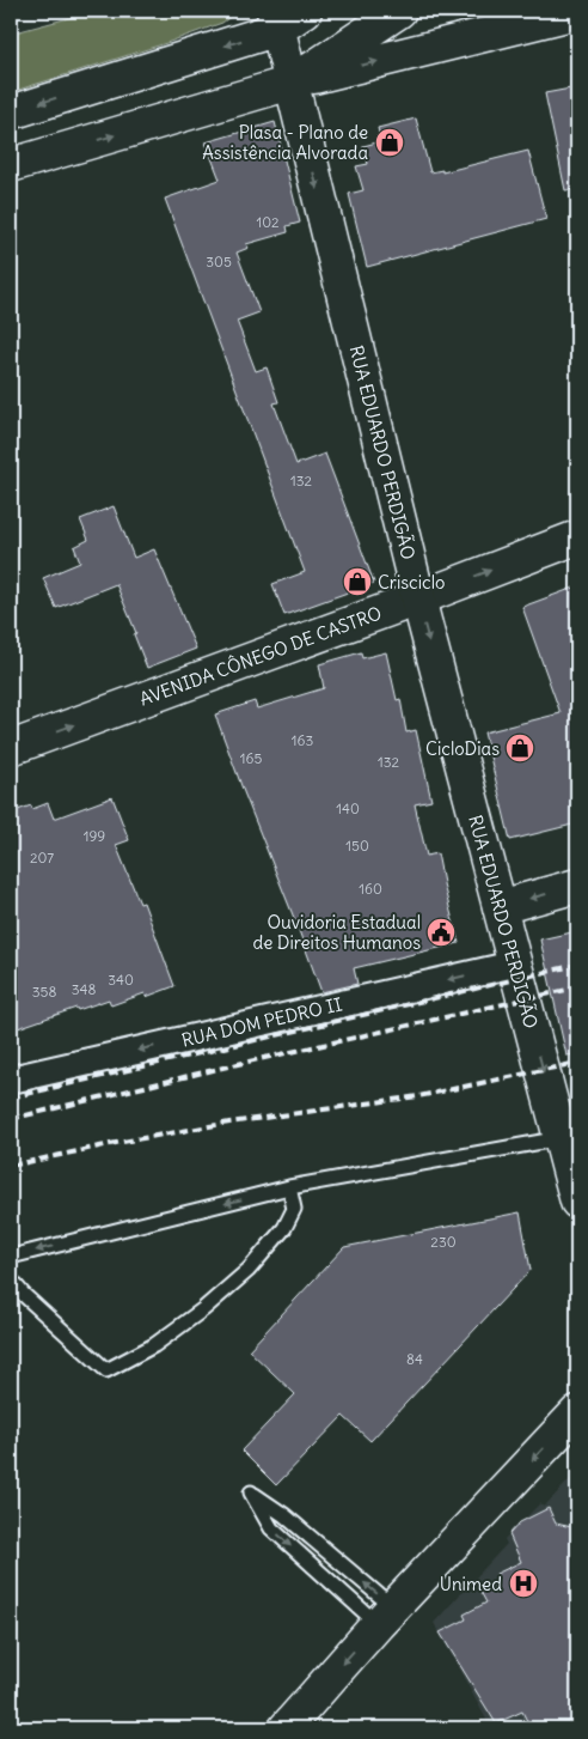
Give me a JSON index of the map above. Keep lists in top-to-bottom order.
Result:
{
  "streets": {
    "main road": ["RUA EDUARDO PERDIGÃO", "AVENIDA CÔNEGO DE CASTRO"],
    "street": ["RUA DOM PEDRO II"]
  },
  "crossings": [
    ["RUA EDUARDO PERDIGÃO", "AVENIDA CÔNEGO DE CASTRO"],
    ["RUA EDUARDO PERDIGÃO", "RUA DOM PEDRO II"]
  ],
  "one_way": ["RUA EDUARDO PERDIGÃO", "AVENIDA CÔNEGO DE CASTRO", "RUA DOM PEDRO II"],
  "places": {
    "shop": ["Plasa - Plano de Assistência Alvorada", "Crisciclo", "CicloDias"],
    "public building": ["Ouvidoria Estadual de Direitos Humanos"],
    "hospital": ["Unimed"]
  },
  "house_numbers": [
    "102",
    "305",
    "132",
    "163",
    "165",
    "132",
    "140",
    "199",
    "150",
    "207",
    "160",
    "340",
    "348",
    "358",
    "230",
    "84"
  ]
}
